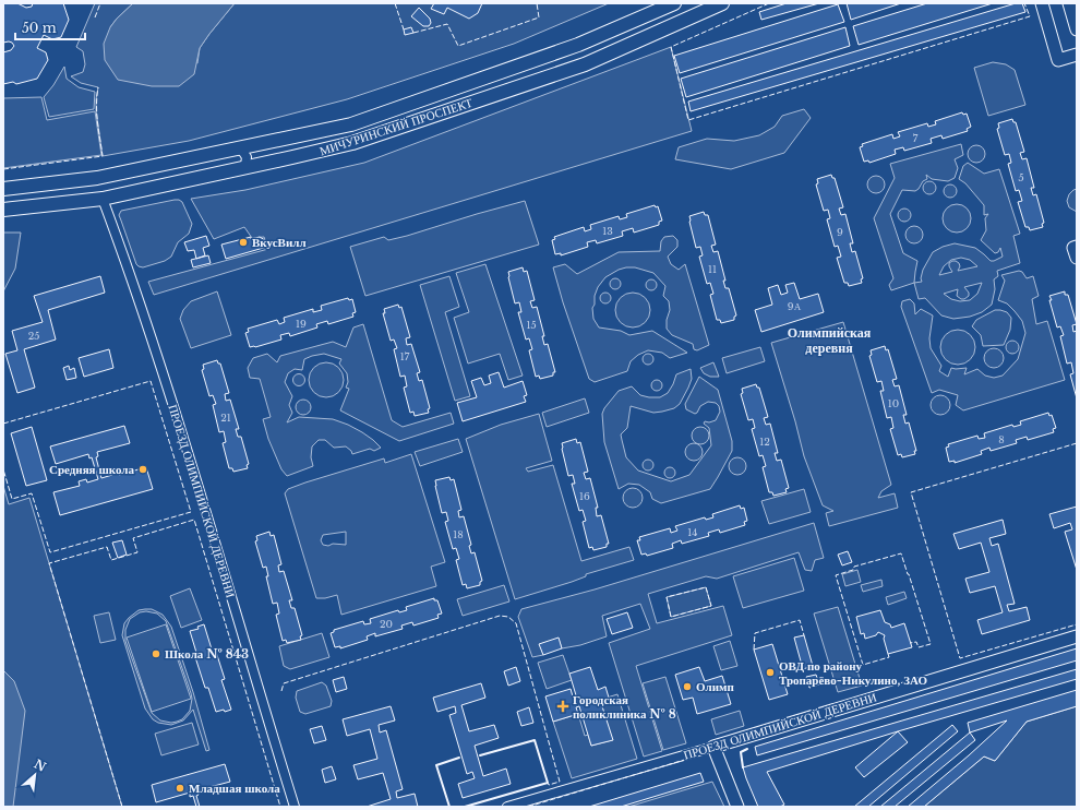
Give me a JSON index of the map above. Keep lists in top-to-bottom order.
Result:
{
  "streets": {
    "main road": ["МИЧУРИНСКИЙ ПРОСПЕКТ"],
    "street": ["ПРОЕЗД ОЛИМПИЙСКОЙ ДЕРЕВНИ"]
  },
  "crossings": [
    ["МИЧУРИНСКИЙ ПРОСПЕКТ", "ПРОЕЗД ОЛИМПИЙСКОЙ ДЕРЕВНИ"]
  ],
  "districts": ["Олимпийская деревня"],
  "places": {
    "other": [
      "ВкусВилл",
      "Средняя школа",
      "Школа № 843",
      "ОВД по району Тропарёво-Никулино, ЗАО",
      "Олимп",
      "Младшая школа"
    ],
    "health": ["Городская поликлиника № 8"]
  },
  "house_numbers": [
    "7",
    "5",
    "13",
    "9",
    "11",
    "9А",
    "19",
    "15",
    "25",
    "17",
    "10",
    "21",
    "8",
    "12",
    "16",
    "14",
    "18",
    "20"
  ],
  "scale_bar": "50 m",
  "north": "top right"
}
